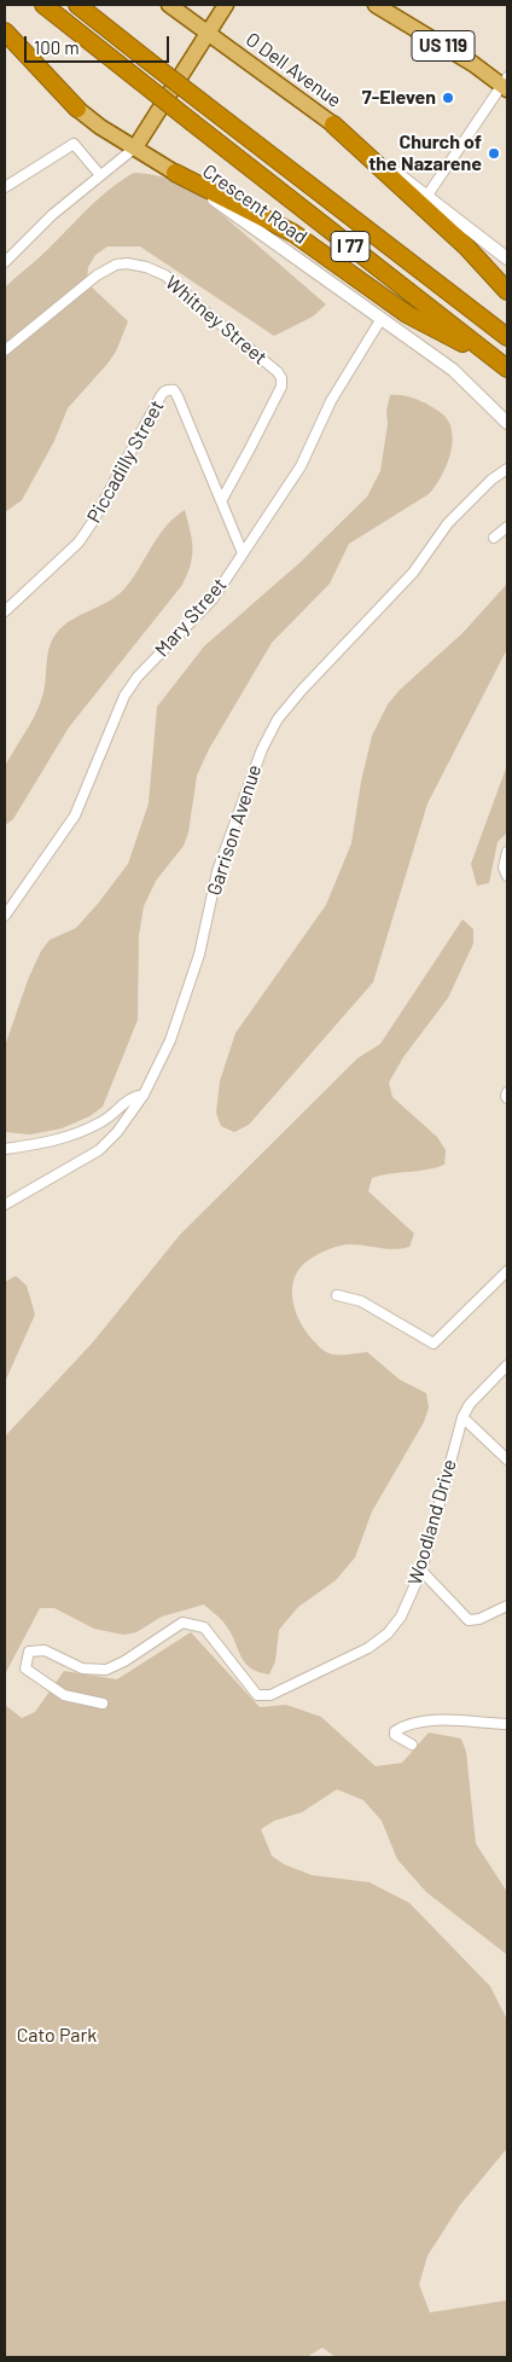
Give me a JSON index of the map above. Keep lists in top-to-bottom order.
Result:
{
  "streets": {
    "highway": ["I 77"],
    "main road": ["US 119", "O Dell Avenue", "Crescent Road"],
    "street": [
      "Whitney Street",
      "Piccadilly Street",
      "Mary Street",
      "Garrison Avenue",
      "Woodland Drive"
    ]
  },
  "crossings": [
    ["Crescent Road", "Mary Street"],
    ["Whitney Street", "Piccadilly Street"],
    ["Piccadilly Street", "Mary Street"]
  ],
  "parks": ["Cato Park"],
  "places": ["7-Eleven", "Church of the Nazarene"],
  "scale_bar": "100 m"
}
